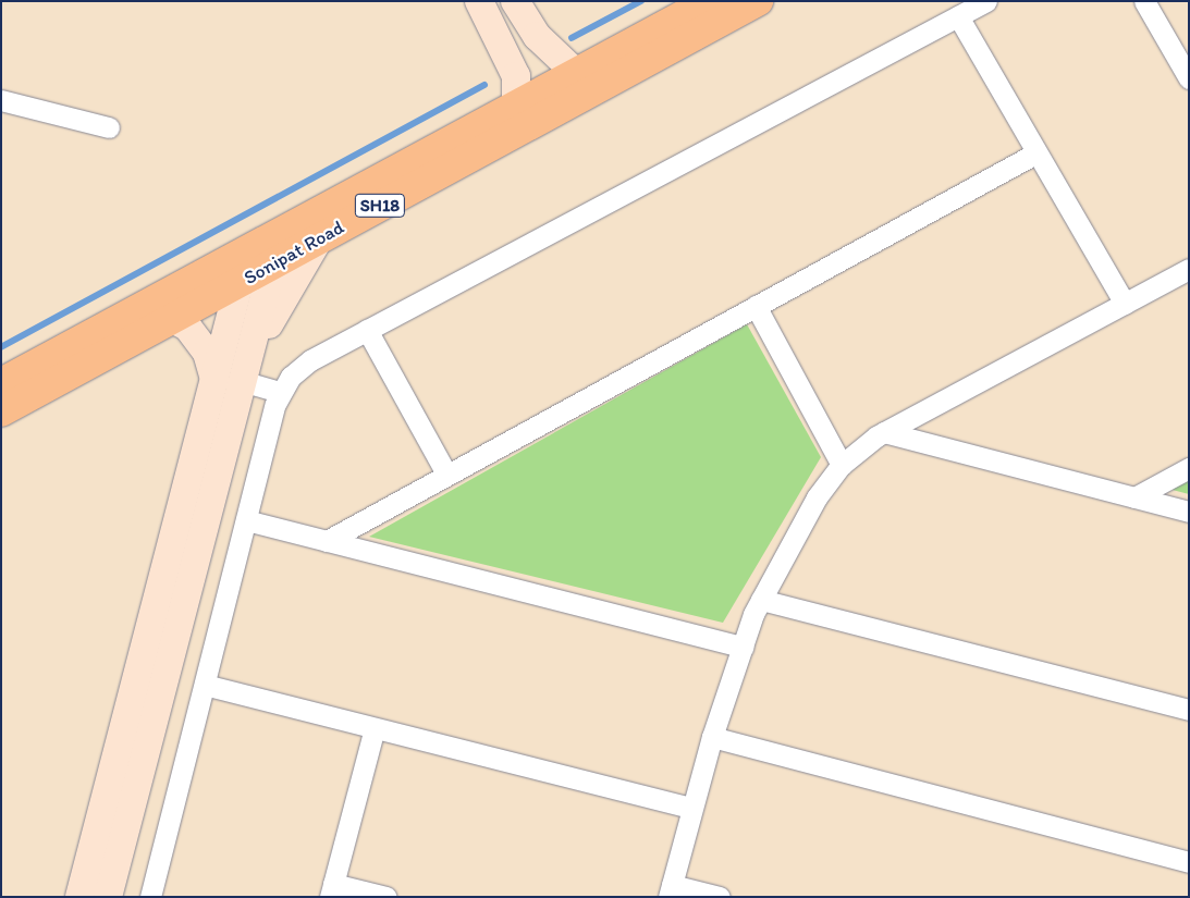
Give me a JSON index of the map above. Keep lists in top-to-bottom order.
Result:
{
  "streets": {
    "main road": ["SH18", "Sonipat Road"]
  }
}
